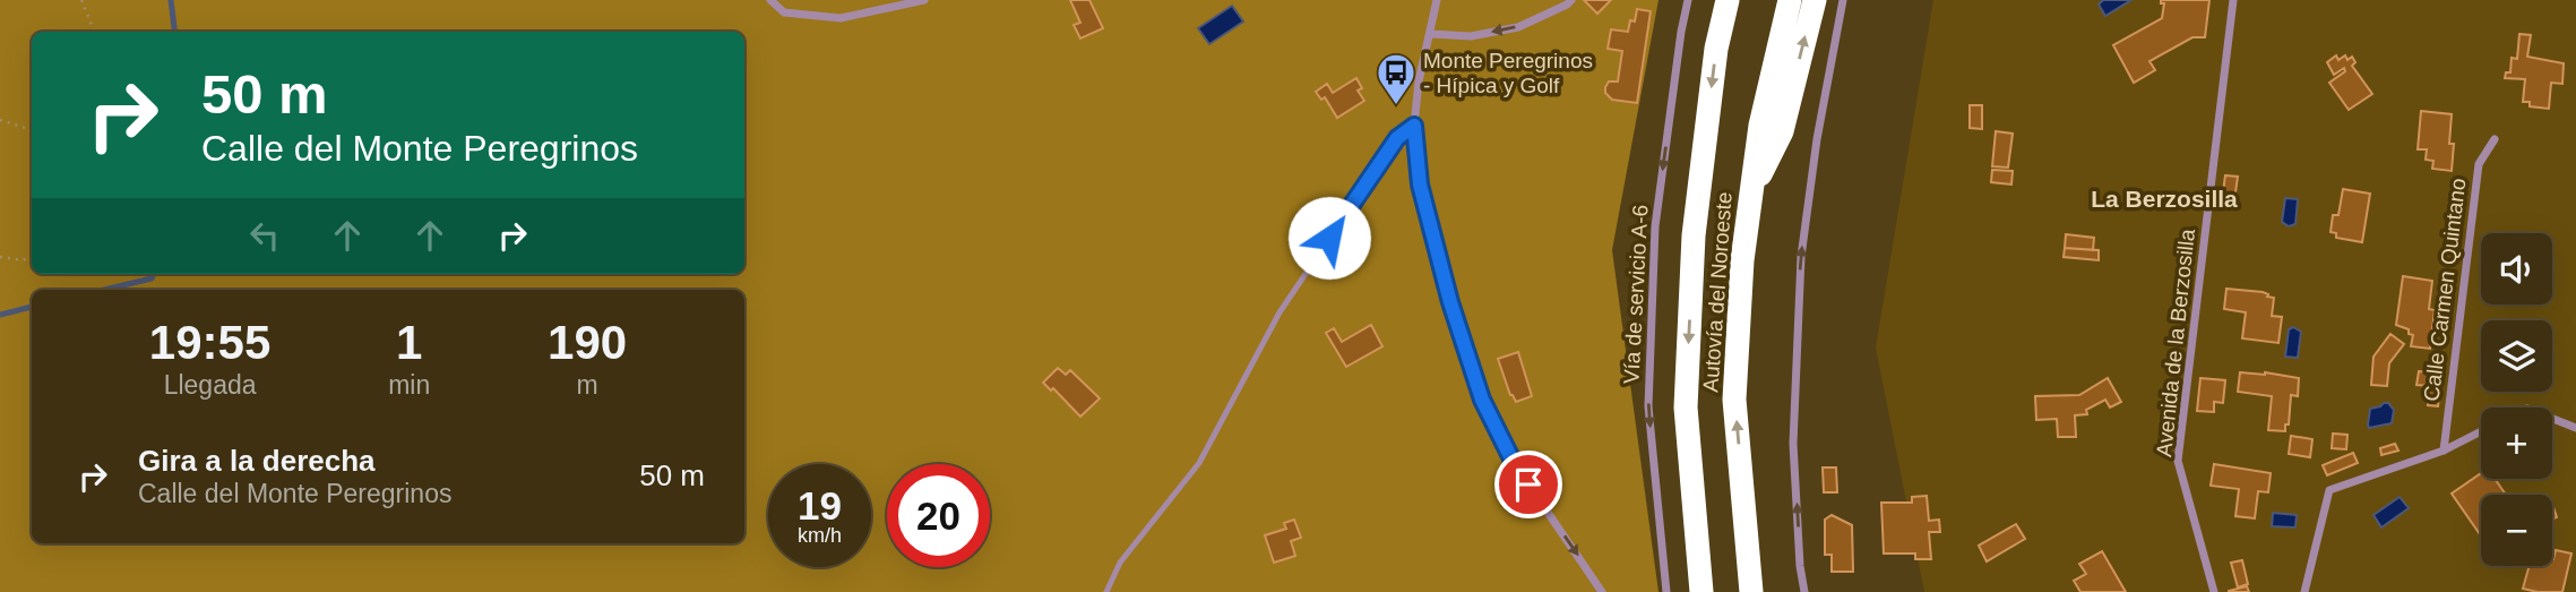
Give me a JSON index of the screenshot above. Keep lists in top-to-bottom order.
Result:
{
  "streets": {
    "highway": ["Autovía del Noroeste"],
    "street": ["Calle Carmen Quintano", "Vía de servicio A-6", "Avenida de la Berzosilla"]
  },
  "one_way": ["Vía de servicio A-6"],
  "districts": ["La Berzosilla"],
  "places": {
    "bus stop": ["Monte Peregrinos - Hípica y Golf"]
  },
  "page": {
    "turn": ["50 m", "Calle del Monte Peregrinos"],
    "map_buttons": ["+", "−"],
    "eta": [
      "19:55",
      "Llegada",
      "1",
      "min",
      "190",
      "m"
    ],
    "list": [
      {
        "name": "Gira a la derecha",
        "note": "Calle del Monte Peregrinos",
        "value": "50 m"
      }
    ],
    "speed": "19 km/h",
    "limit": "20"
  }
}
